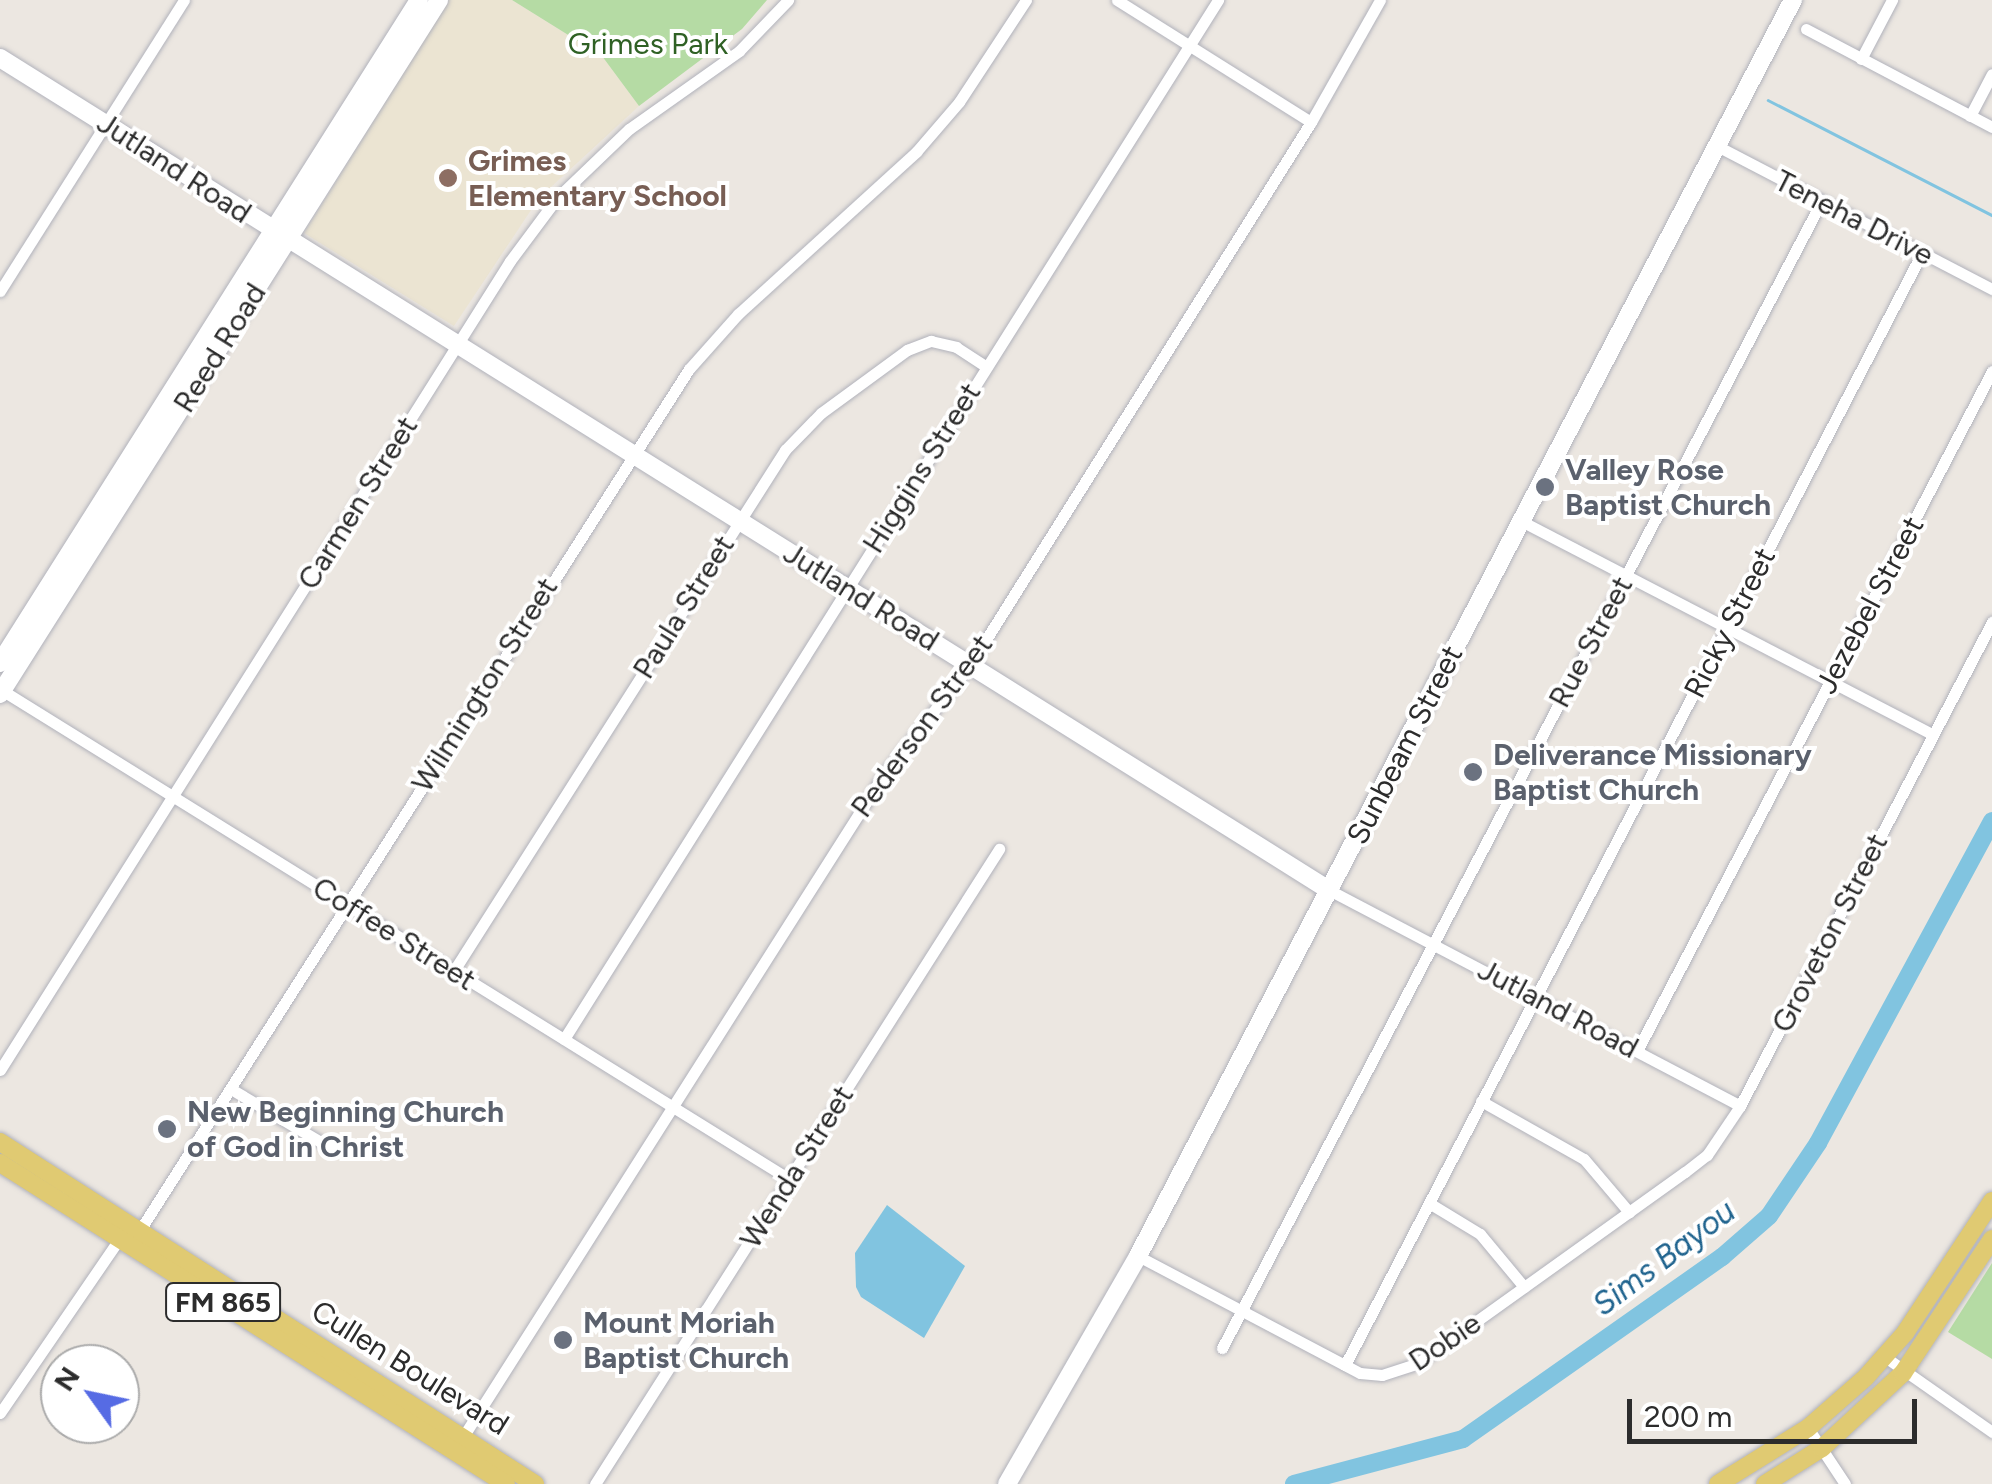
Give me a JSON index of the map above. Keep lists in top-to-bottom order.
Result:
{
  "streets": {
    "main road": ["FM 865", "Cullen Boulevard"],
    "street": [
      "Jutland Road",
      "Teneha Drive",
      "Reed Road",
      "Higgins Street",
      "Carmen Street",
      "Jezebel Street",
      "Paula Street",
      "Ricky Street",
      "Rue Street",
      "Wilmington Street",
      "Pederson Street",
      "Sunbeam Street",
      "Groveton Street",
      "Coffee Street",
      "Wenda Street",
      "Dobie"
    ]
  },
  "crossings": [
    ["Jutland Road", "Reed Road"],
    ["Jutland Road", "Higgins Street"],
    ["Jutland Road", "Carmen Street"],
    ["Jutland Road", "Jezebel Street"],
    ["Jutland Road", "Paula Street"],
    ["Jutland Road", "Ricky Street"],
    ["Jutland Road", "Rue Street"],
    ["Jutland Road", "Wilmington Street"],
    ["Jutland Road", "Pederson Street"],
    ["Jutland Road", "Sunbeam Street"],
    ["Jutland Road", "Groveton Street"],
    ["Teneha Drive", "Ricky Street"],
    ["Teneha Drive", "Rue Street"],
    ["Teneha Drive", "Sunbeam Street"],
    ["Reed Road", "Coffee Street"],
    ["Higgins Street", "Paula Street"],
    ["Higgins Street", "Coffee Street"],
    ["Carmen Street", "Coffee Street"],
    ["Paula Street", "Coffee Street"],
    ["Ricky Street", "Dobie"],
    ["Rue Street", "Dobie"],
    ["Wilmington Street", "Coffee Street"],
    ["Wilmington Street", "Cullen Boulevard"],
    ["Pederson Street", "Coffee Street"],
    ["Pederson Street", "Cullen Boulevard"],
    ["Sunbeam Street", "Dobie"],
    ["Groveton Street", "Dobie"],
    ["Coffee Street", "Wenda Street"]
  ],
  "water": ["Sims Bayou"],
  "parks": ["Grimes Park"],
  "places": [
    "Grimes Elementary School",
    "Valley Rose Baptist Church",
    "Deliverance Missionary Baptist Church",
    "New Beginning Church of God in Christ",
    "Mount Moriah Baptist Church"
  ],
  "scale_bar": "200 m",
  "north": "top left"
}
